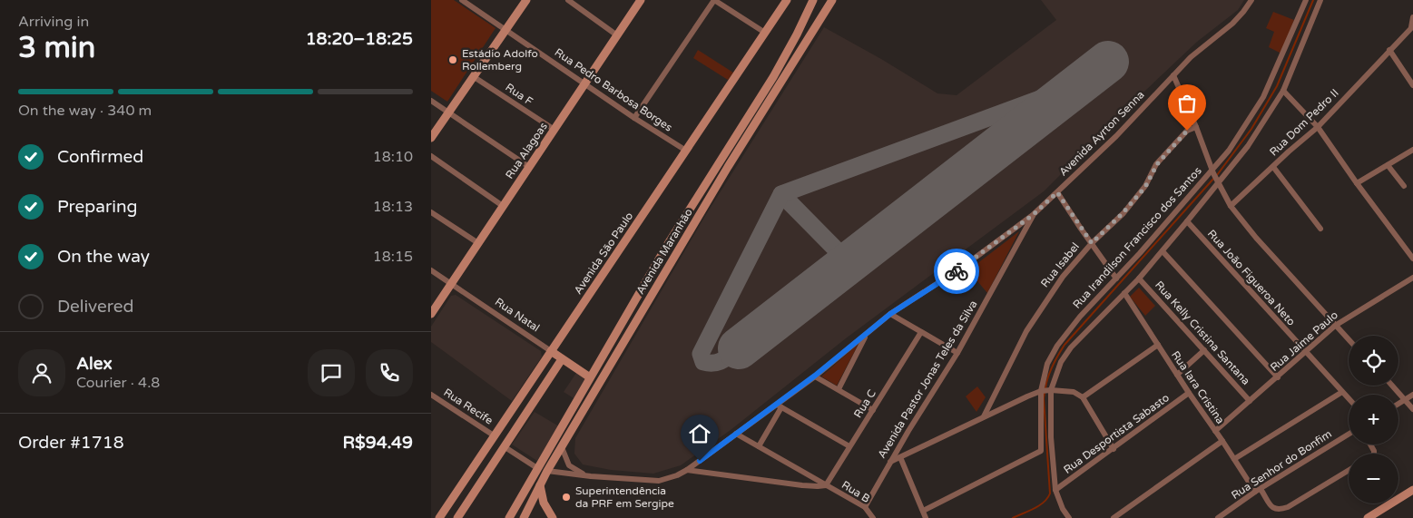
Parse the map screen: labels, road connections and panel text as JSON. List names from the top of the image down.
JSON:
{
  "streets": {
    "main road": [
      "Rua Alagoas",
      "Avenida Maranhão",
      "Avenida São Paulo",
      "Rua Natal"
    ],
    "street": [
      "Rua Pedro Barbosa Borges",
      "Rua F",
      "Rua Dom Pedro II",
      "Avenida Ayrton Senna",
      "Rua Irandilson Francisco dos Santos",
      "Rua Isabel",
      "Rua João Figueroa Neto",
      "Rua Kelly Cristina Santana",
      "Rua Jaime Paulo",
      "Avenida Pastor Jonas Teles da Silva",
      "Rua Iara Cristina",
      "Rua C",
      "Rua Recife",
      "Rua Desportista Sabasto",
      "Rua Senhor do Bonfim",
      "Rua B"
    ]
  },
  "crossings": [
    ["Rua Pedro Barbosa Borges", "Rua Alagoas"],
    ["Rua Pedro Barbosa Borges", "Avenida São Paulo"],
    ["Rua F", "Rua Alagoas"],
    ["Avenida Ayrton Senna", "Avenida Maranhão"],
    ["Avenida Ayrton Senna", "Avenida Pastor Jonas Teles da Silva"],
    ["Avenida Ayrton Senna", "Rua B"],
    ["Rua Alagoas", "Rua Natal"],
    ["Rua Irandilson Francisco dos Santos", "Rua João Figueroa Neto"],
    ["Rua Irandilson Francisco dos Santos", "Rua Kelly Cristina Santana"],
    ["Rua Irandilson Francisco dos Santos", "Rua Iara Cristina"],
    ["Rua Irandilson Francisco dos Santos", "Rua Desportista Sabasto"],
    ["Avenida Maranhão", "Rua Natal"],
    ["Avenida São Paulo", "Rua Natal"],
    ["Avenida São Paulo", "Rua Recife"],
    ["Rua João Figueroa Neto", "Rua Jaime Paulo"],
    ["Rua Kelly Cristina Santana", "Rua Jaime Paulo"],
    ["Rua Jaime Paulo", "Rua Iara Cristina"],
    ["Avenida Pastor Jonas Teles da Silva", "Rua B"],
    ["Rua Iara Cristina", "Rua Desportista Sabasto"],
    ["Rua Iara Cristina", "Rua Senhor do Bonfim"],
    ["Rua C", "Rua B"]
  ],
  "places": ["Estádio Adolfo Rollemberg", "Superintendência da PRF em Sergipe"],
  "page": {
    "heading": ["3 min", "Arriving in", "18:20–18:25"],
    "panel": [
      "Alex",
      "Courier · 4.8",
      "Order #1718",
      "R$94.49"
    ],
    "bar": "On the way · 340 m",
    "list": [
      ["Confirmed", "18:10"],
      ["Preparing", "18:13"],
      ["On the way", "18:15"],
      "Delivered"
    ],
    "map_buttons": ["+", "−"]
  }
}
